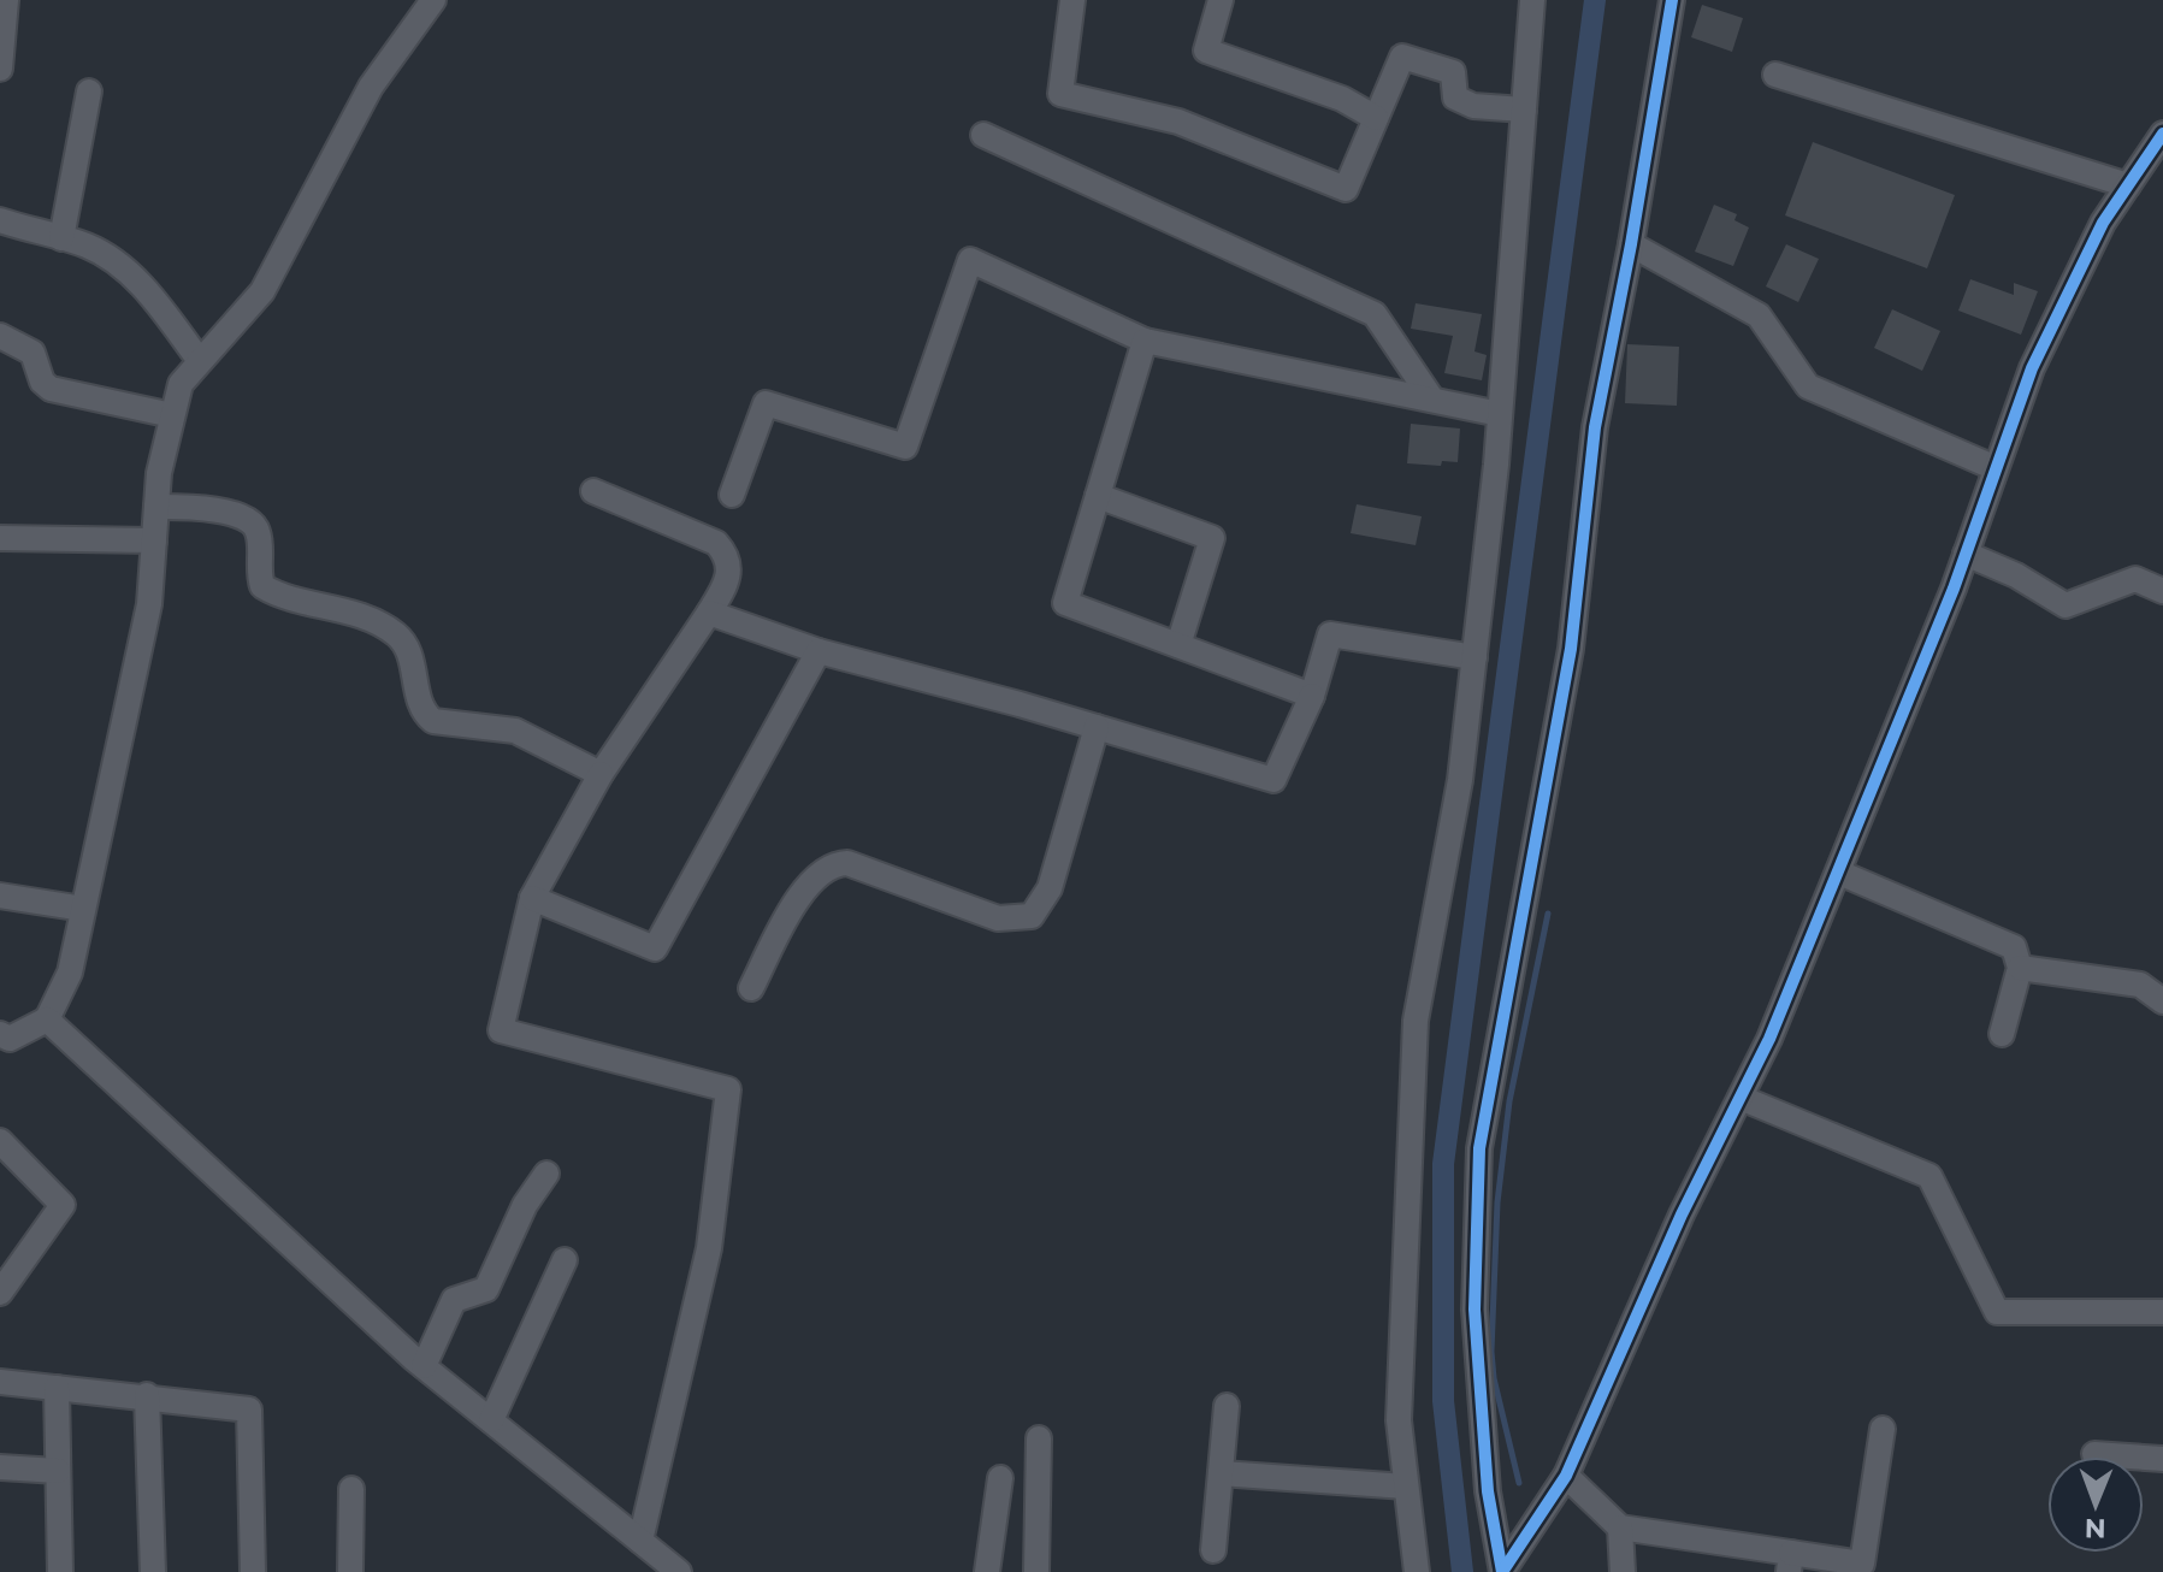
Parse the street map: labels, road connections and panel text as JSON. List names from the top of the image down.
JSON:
{
  "north": "bottom"
}
